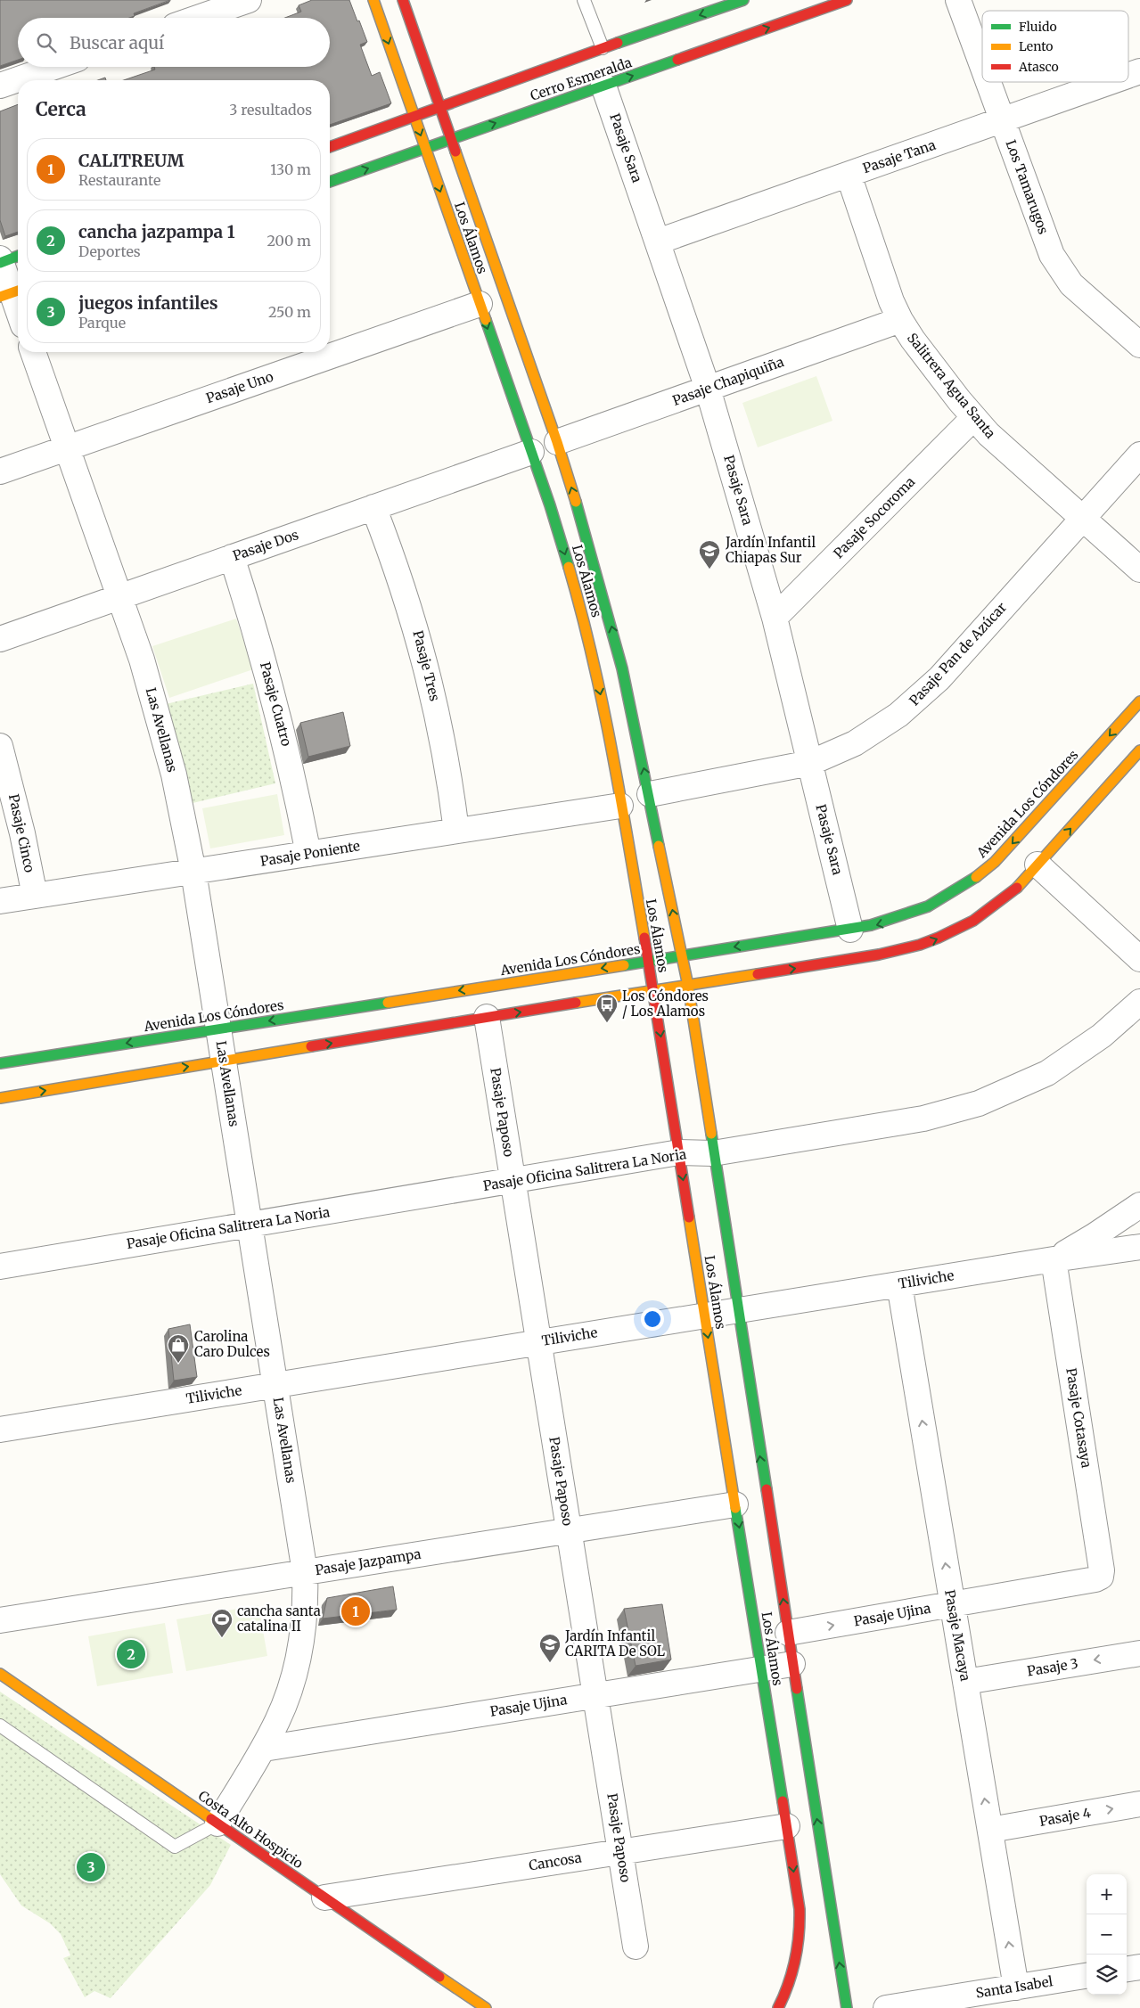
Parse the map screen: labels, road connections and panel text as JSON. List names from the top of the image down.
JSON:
{
  "streets": {
    "street": [
      "Cerro Esmeralda",
      "Pasaje Sara",
      "Pasaje Tana",
      "Los Tamarugos",
      "Los Álamos",
      "Pasaje Chapiquiña",
      "Salitrera Agua Santa",
      "Pasaje Uno",
      "Pasaje Socoroma",
      "Pasaje Dos",
      "Pasaje Pan de Azúcar",
      "Pasaje Tres",
      "Pasaje Cuatro",
      "Las Avellanas",
      "Avenida Los Cóndores",
      "Pasaje Cinco",
      "Pasaje Poniente",
      "Pasaje Paposo",
      "Pasaje Oficina Salitrera La Noria",
      "Tiliviche",
      "Pasaje Cotasaya",
      "Pasaje Jazpampa",
      "Pasaje Ujina",
      "Pasaje Macaya",
      "Pasaje 3",
      "Pasaje 4",
      "Costa Alto Hospicio",
      "Cancosa",
      "Santa Isabel"
    ]
  },
  "crossings": [
    ["Cerro Esmeralda", "Pasaje Sara"],
    ["Cerro Esmeralda", "Los Álamos"],
    ["Pasaje Sara", "Pasaje Tana"],
    ["Pasaje Sara", "Pasaje Chapiquiña"],
    ["Pasaje Sara", "Pasaje Socoroma"],
    ["Pasaje Sara", "Pasaje Pan de Azúcar"],
    ["Pasaje Sara", "Avenida Los Cóndores"],
    ["Pasaje Tana", "Los Tamarugos"],
    ["Pasaje Tana", "Salitrera Agua Santa"],
    ["Los Álamos", "Pasaje Chapiquiña"],
    ["Los Álamos", "Pasaje Uno"],
    ["Los Álamos", "Pasaje Dos"],
    ["Los Álamos", "Pasaje Pan de Azúcar"],
    ["Los Álamos", "Avenida Los Cóndores"],
    ["Los Álamos", "Pasaje Poniente"],
    ["Los Álamos", "Pasaje Oficina Salitrera La Noria"],
    ["Los Álamos", "Tiliviche"],
    ["Los Álamos", "Pasaje Jazpampa"],
    ["Los Álamos", "Pasaje Ujina"],
    ["Los Álamos", "Cancosa"],
    ["Pasaje Chapiquiña", "Salitrera Agua Santa"],
    ["Salitrera Agua Santa", "Pasaje Socoroma"],
    ["Salitrera Agua Santa", "Pasaje Pan de Azúcar"],
    ["Pasaje Uno", "Las Avellanas"],
    ["Pasaje Dos", "Pasaje Tres"],
    ["Pasaje Dos", "Pasaje Cuatro"],
    ["Pasaje Dos", "Las Avellanas"],
    ["Pasaje Tres", "Pasaje Poniente"],
    ["Pasaje Cuatro", "Pasaje Poniente"],
    ["Las Avellanas", "Avenida Los Cóndores"],
    ["Las Avellanas", "Pasaje Poniente"],
    ["Las Avellanas", "Pasaje Oficina Salitrera La Noria"],
    ["Las Avellanas", "Tiliviche"],
    ["Las Avellanas", "Pasaje Jazpampa"],
    ["Las Avellanas", "Pasaje Ujina"],
    ["Las Avellanas", "Costa Alto Hospicio"],
    ["Pasaje Cinco", "Pasaje Poniente"],
    ["Pasaje Paposo", "Pasaje Oficina Salitrera La Noria"],
    ["Pasaje Paposo", "Tiliviche"],
    ["Pasaje Paposo", "Pasaje Jazpampa"],
    ["Pasaje Paposo", "Pasaje Ujina"],
    ["Pasaje Paposo", "Cancosa"],
    ["Tiliviche", "Pasaje Cotasaya"],
    ["Tiliviche", "Pasaje Macaya"],
    ["Pasaje Cotasaya", "Pasaje Ujina"],
    ["Pasaje Ujina", "Pasaje Macaya"],
    ["Pasaje Macaya", "Pasaje 3"],
    ["Pasaje Macaya", "Pasaje 4"],
    ["Pasaje Macaya", "Santa Isabel"],
    ["Costa Alto Hospicio", "Cancosa"]
  ],
  "one_way": ["Pasaje Macaya", "Pasaje 3", "Pasaje 4"],
  "places": {
    "school or university": ["Jardín Infantil Chiapas Sur", "Jardín Infantil CARITA De SOL"],
    "bus stop": ["Los Cóndores / Los Alamos"],
    "shop": ["Carolina Caro Dulces"],
    "sports": ["cancha santa catalina II"]
  },
  "legend": ["Fluido", "Lento", "Atasco"],
  "page": {
    "search": "Buscar aquí",
    "heading": ["Cerca", "3 resultados"],
    "list": [
      {
        "mark": "1",
        "name": "CALITREUM",
        "note": "Restaurante",
        "value": "130 m"
      },
      {
        "mark": "2",
        "name": "cancha jazpampa 1",
        "note": "Deportes",
        "value": "200 m"
      },
      {
        "mark": "3",
        "name": "juegos infantiles",
        "note": "Parque",
        "value": "250 m"
      }
    ],
    "pins": ["1", "2", "3"],
    "map_buttons": ["+", "−"]
  }
}
